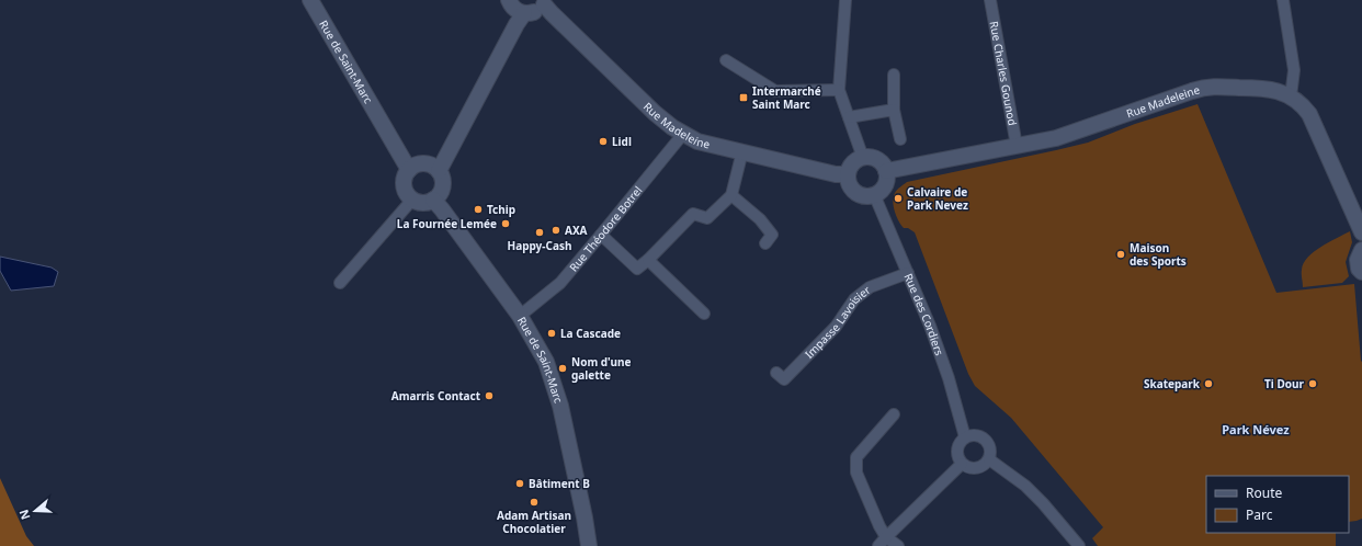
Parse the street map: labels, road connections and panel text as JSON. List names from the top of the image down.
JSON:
{
  "streets": {
    "main road": ["Rue de Saint-Marc", "Rue Madeleine"],
    "street": [
      "Rue Charles Gounod",
      "Rue Théodore Botrel",
      "Rue des Cordiers",
      "Impasse Lavoisier"
    ]
  },
  "crossings": [
    ["Rue de Saint-Marc", "Rue Théodore Botrel"],
    ["Rue Charles Gounod", "Rue Madeleine"],
    ["Rue Madeleine", "Rue Théodore Botrel"],
    ["Rue Madeleine", "Rue des Cordiers"],
    ["Rue des Cordiers", "Impasse Lavoisier"]
  ],
  "districts": ["Park Névez"],
  "places": {
    "transit": ["Intermarché Saint Marc"],
    "other": [
      "Lidl",
      "Calvaire de Park Nevez",
      "Tchip",
      "La Fournée Lemée",
      "AXA",
      "Happy-Cash",
      "Maison des Sports",
      "La Cascade",
      "Nom d'une galette",
      "Skatepark",
      "Ti Dour",
      "Amarris Contact",
      "Bâtiment B",
      "Adam Artisan Chocolatier"
    ]
  },
  "legend": ["Route", "Parc"],
  "north": "left"
}
